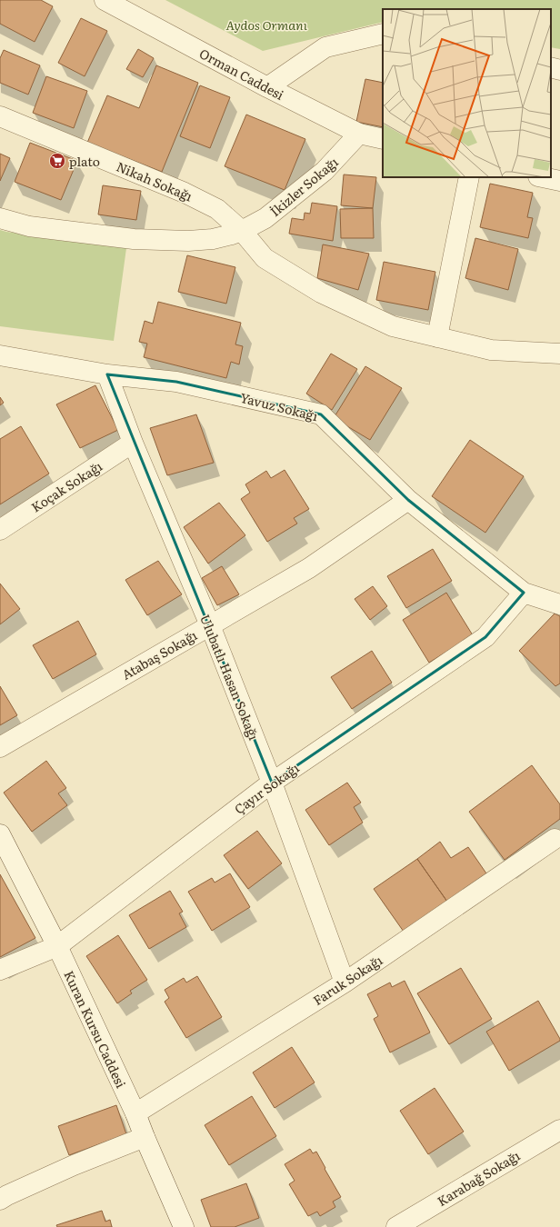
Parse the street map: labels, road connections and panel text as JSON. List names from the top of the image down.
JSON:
{
  "streets": {
    "street": [
      "Orman Caddesi",
      "Nikah Sokağı",
      "İkizler Sokağı",
      "Yavuz Sokağı",
      "Koçak Sokağı",
      "Atabaş Sokağı",
      "Ulubatlı Hasan Sokağı",
      "Çayır Sokağı",
      "Faruk Sokağı",
      "Kuran Kursu Caddesi",
      "Karabağ Sokağı"
    ]
  },
  "crossings": [
    ["Orman Caddesi", "İkizler Sokağı"],
    ["Nikah Sokağı", "İkizler Sokağı"],
    ["Yavuz Sokağı", "Atabaş Sokağı"],
    ["Yavuz Sokağı", "Ulubatlı Hasan Sokağı"],
    ["Yavuz Sokağı", "Çayır Sokağı"],
    ["Koçak Sokağı", "Ulubatlı Hasan Sokağı"],
    ["Atabaş Sokağı", "Ulubatlı Hasan Sokağı"],
    ["Ulubatlı Hasan Sokağı", "Çayır Sokağı"],
    ["Ulubatlı Hasan Sokağı", "Faruk Sokağı"],
    ["Çayır Sokağı", "Kuran Kursu Caddesi"],
    ["Faruk Sokağı", "Kuran Kursu Caddesi"]
  ],
  "parks": ["Aydos Ormanı"],
  "places": {
    "supermarket": ["plato"]
  }
}
